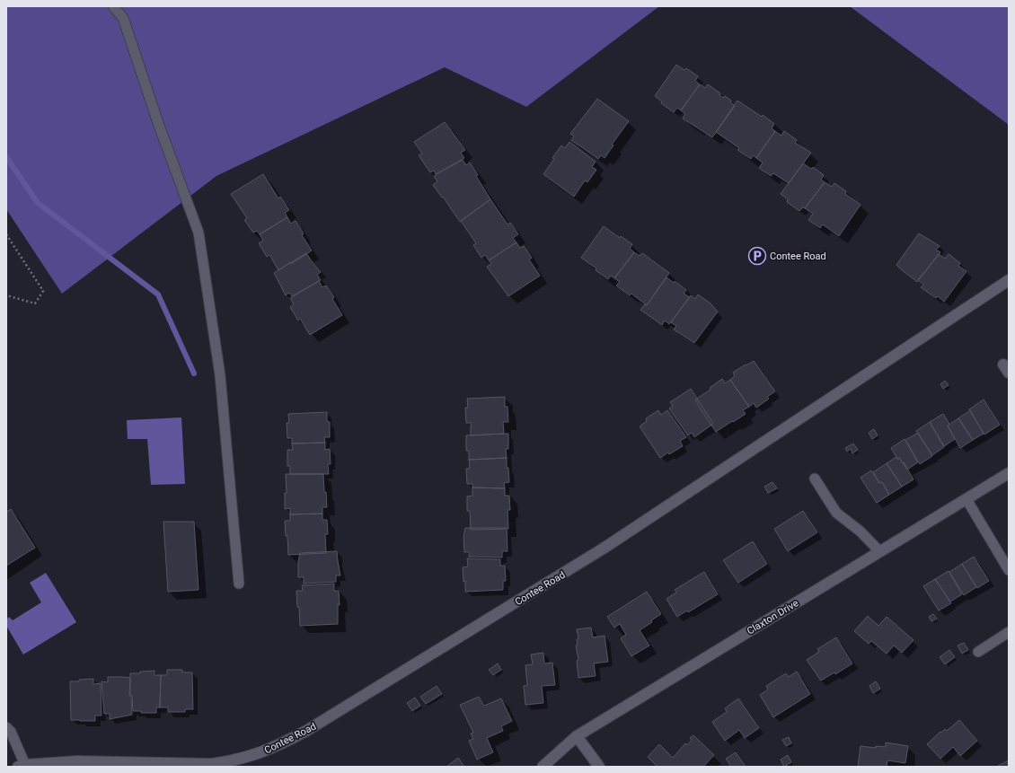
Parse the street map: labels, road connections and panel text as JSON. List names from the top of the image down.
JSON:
{
  "streets": {
    "street": ["Contee Road", "Claxton Drive"]
  },
  "places": {
    "parking": ["Contee Road"]
  }
}
